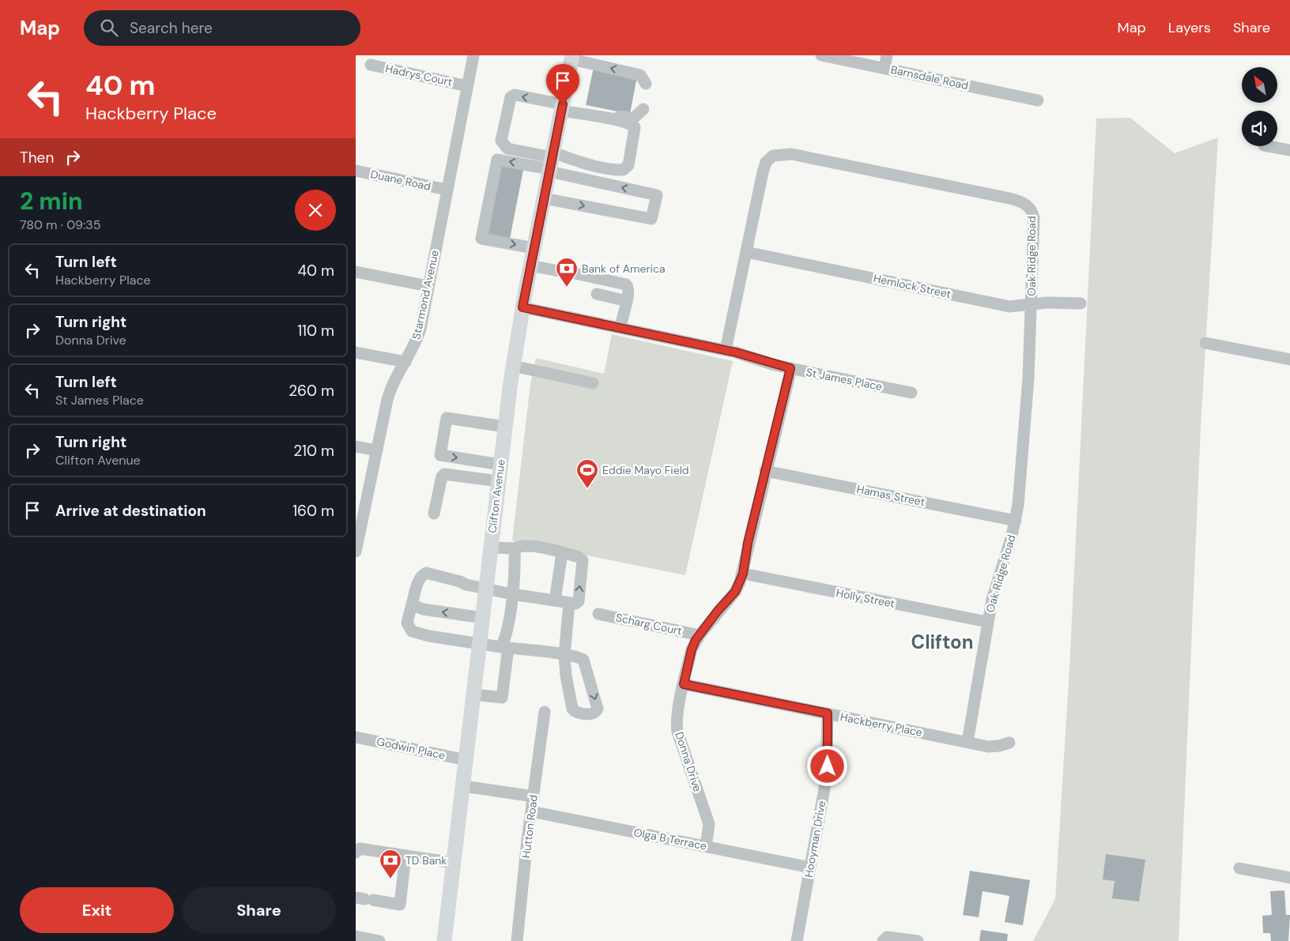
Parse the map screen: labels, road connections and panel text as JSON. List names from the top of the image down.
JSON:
{
  "streets": {
    "main road": ["Clifton Avenue"],
    "street": [
      "Hadrys Court",
      "Barnsdale Road",
      "Duane Road",
      "Oak Ridge Road",
      "Hemlock Street",
      "Starmond Avenue",
      "St James Place",
      "Hamas Street",
      "Holly Street",
      "Scharg Court",
      "Hackberry Place",
      "Godwin Place",
      "Donna Drive",
      "Hutton Road",
      "Olga B Terrace",
      "Hooyman Drive"
    ]
  },
  "crossings": [
    ["Hadrys Court", "Starmond Avenue"],
    ["Duane Road", "Starmond Avenue"],
    ["Oak Ridge Road", "Hemlock Street"],
    ["Oak Ridge Road", "St James Place"],
    ["Oak Ridge Road", "Hamas Street"],
    ["Oak Ridge Road", "Holly Street"],
    ["Oak Ridge Road", "Hackberry Place"],
    ["St James Place", "Clifton Avenue"],
    ["St James Place", "Donna Drive"],
    ["Hamas Street", "Donna Drive"],
    ["Clifton Avenue", "Godwin Place"],
    ["Holly Street", "Donna Drive"],
    ["Scharg Court", "Donna Drive"],
    ["Hackberry Place", "Donna Drive"],
    ["Hackberry Place", "Hooyman Drive"],
    ["Donna Drive", "Olga B Terrace"],
    ["Hutton Road", "Olga B Terrace"],
    ["Olga B Terrace", "Hooyman Drive"]
  ],
  "districts": ["Clifton"],
  "places": {
    "bank": ["Bank of America", "TD Bank"],
    "sports": ["Eddie Mayo Field"]
  },
  "north": "top left",
  "page": {
    "header": "Map",
    "search": "Search here",
    "nav": ["Map", "Layers", "Share"],
    "turn": ["40 m", "Hackberry Place"],
    "then": "Then",
    "heading": ["2 min", "780 m · 09:35"],
    "list": [
      {
        "name": "Turn left",
        "note": "Hackberry Place",
        "value": "40 m"
      },
      {
        "name": "Turn right",
        "note": "Donna Drive",
        "value": "110 m"
      },
      {
        "name": "Turn left",
        "note": "St James Place",
        "value": "260 m"
      },
      {
        "name": "Turn right",
        "note": "Clifton Avenue",
        "value": "210 m"
      },
      {
        "name": "Arrive at destination",
        "value": "160 m"
      }
    ],
    "buttons": ["Exit", "Share"]
  }
}
